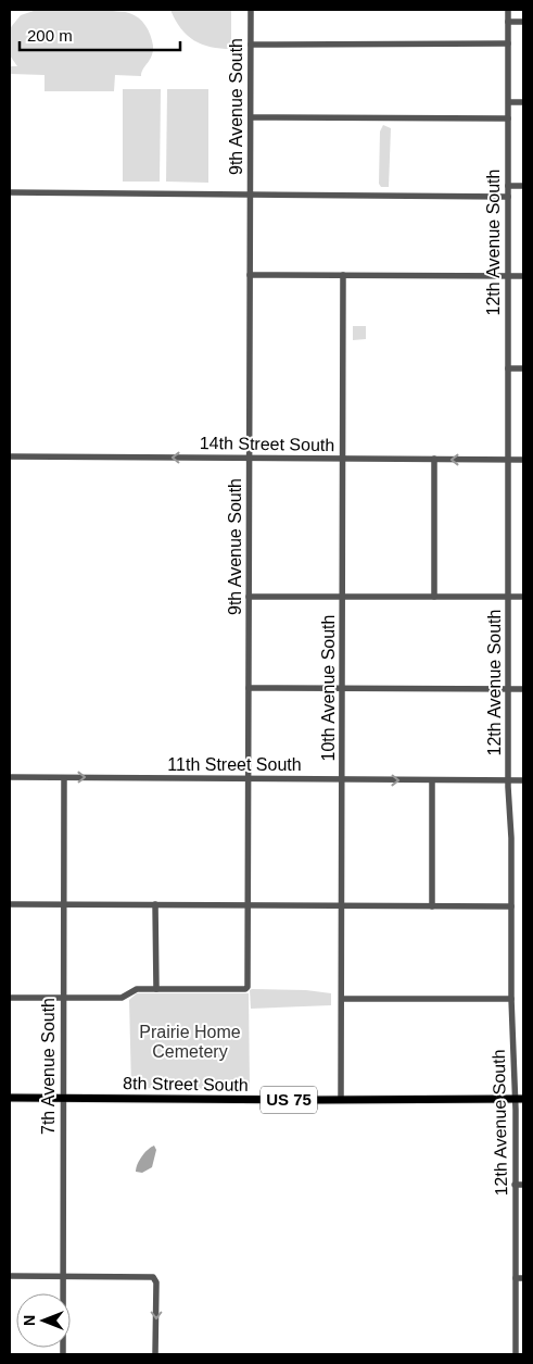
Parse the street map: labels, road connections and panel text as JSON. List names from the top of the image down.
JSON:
{
  "streets": {
    "main road": ["8th Street South", "US 75"],
    "street": [
      "9th Avenue South",
      "12th Avenue South",
      "14th Street South",
      "10th Avenue South",
      "11th Street South",
      "7th Avenue South"
    ]
  },
  "crossings": [
    ["9th Avenue South", "14th Street South"],
    ["9th Avenue South", "11th Street South"],
    ["12th Avenue South", "14th Street South"],
    ["12th Avenue South", "11th Street South"],
    ["12th Avenue South", "8th Street South"],
    ["14th Street South", "10th Avenue South"],
    ["10th Avenue South", "11th Street South"],
    ["10th Avenue South", "8th Street South"],
    ["11th Street South", "7th Avenue South"],
    ["7th Avenue South", "8th Street South"]
  ],
  "one_way": ["14th Street South", "11th Street South"],
  "parks": ["Prairie Home Cemetery"],
  "scale_bar": "200 m",
  "north": "left"
}
